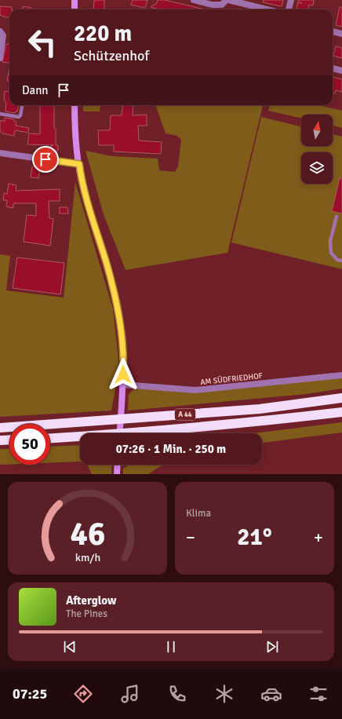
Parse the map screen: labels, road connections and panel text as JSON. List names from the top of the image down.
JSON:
{
  "streets": {
    "highway": ["A 44"],
    "street": ["AM SÜDFRIEDHOF"]
  },
  "north": "top",
  "page": {
    "turn": ["220 m", "Schützenhof"],
    "then": "Dann",
    "limit": "50",
    "trip": "07:26 · 1 Min. · 250 m",
    "tile": "Klima",
    "heat": ["−", "21°", "+"],
    "song": ["Afterglow", "The Pines"],
    "tabs": "07:25",
    "gauge": ["46", "km/h"]
  }
}
